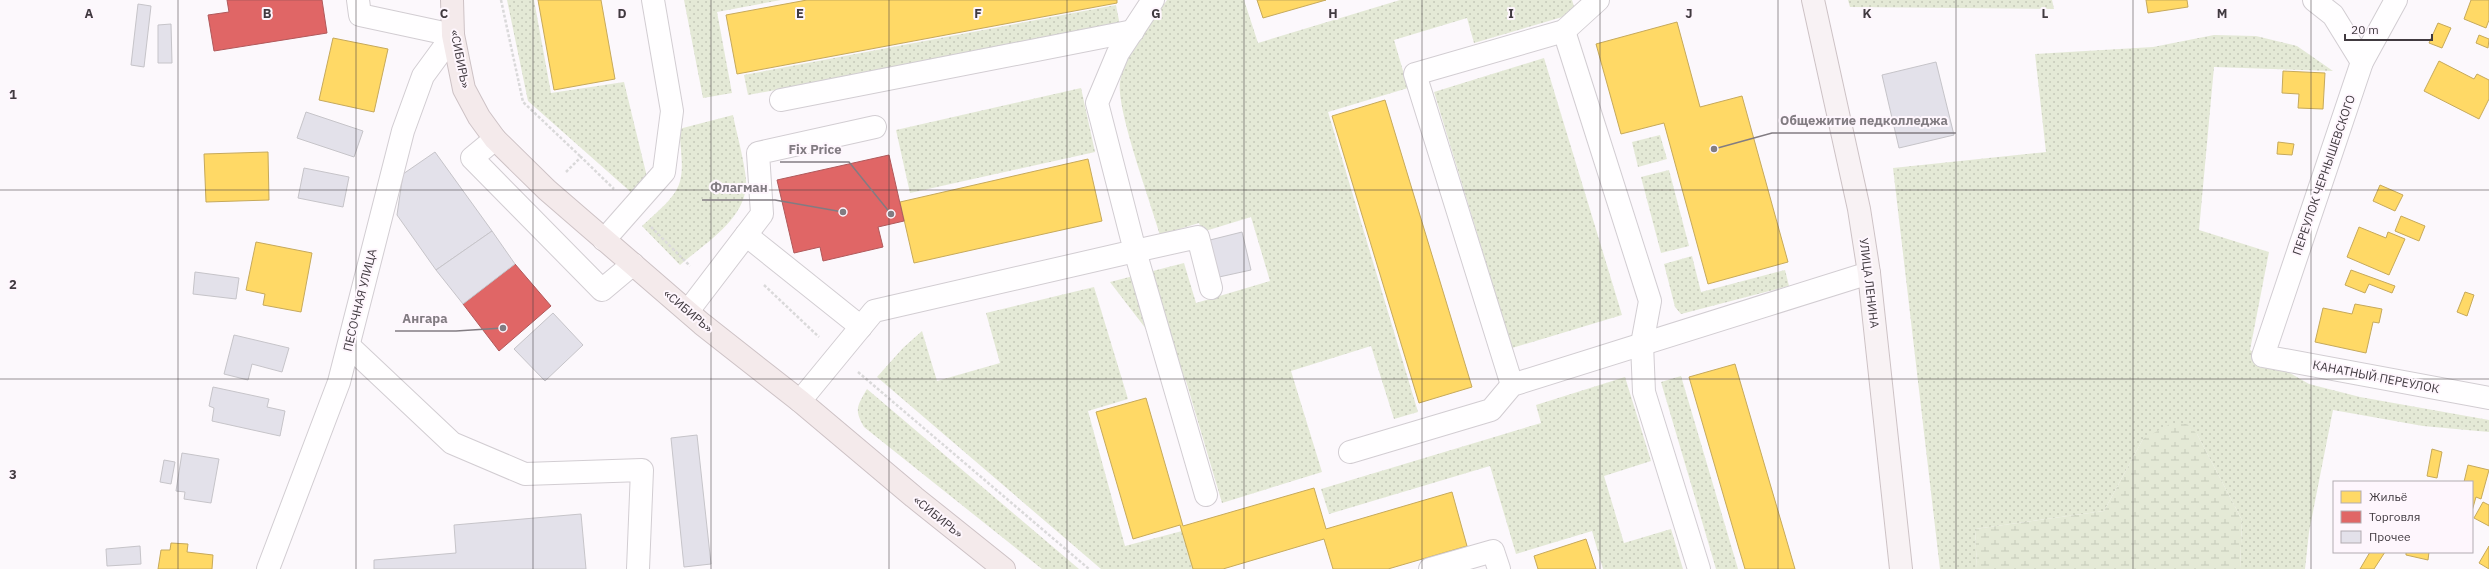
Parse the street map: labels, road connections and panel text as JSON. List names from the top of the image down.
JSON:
{
  "streets": {
    "highway": ["«СИБИРЬ»"],
    "main road": ["УЛИЦА ЛЕНИНА"],
    "street": ["ПЕРЕУЛОК ЧЕРНЫШЕВСКОГО", "ПЕСОЧНАЯ УЛИЦА", "КАНАТНЫЙ ПЕРЕУЛОК"]
  },
  "crossings": [
    ["«СИБИРЬ»", "ПЕСОЧНАЯ УЛИЦА"],
    ["ПЕРЕУЛОК ЧЕРНЫШЕВСКОГО", "КАНАТНЫЙ ПЕРЕУЛОК"]
  ],
  "places": [
    "Общежитие педколледжа",
    "Флагман",
    "Fix Price",
    "Ангара"
  ],
  "legend": ["Жильё", "Торговля", "Прочее"],
  "scale_bar": "20 m",
  "grid": {
    "columns": [
      "A",
      "B",
      "C",
      "D",
      "E",
      "F",
      "G",
      "H",
      "I",
      "J",
      "K",
      "L",
      "M"
    ],
    "rows": ["1", "2", "3"]
  }
}
